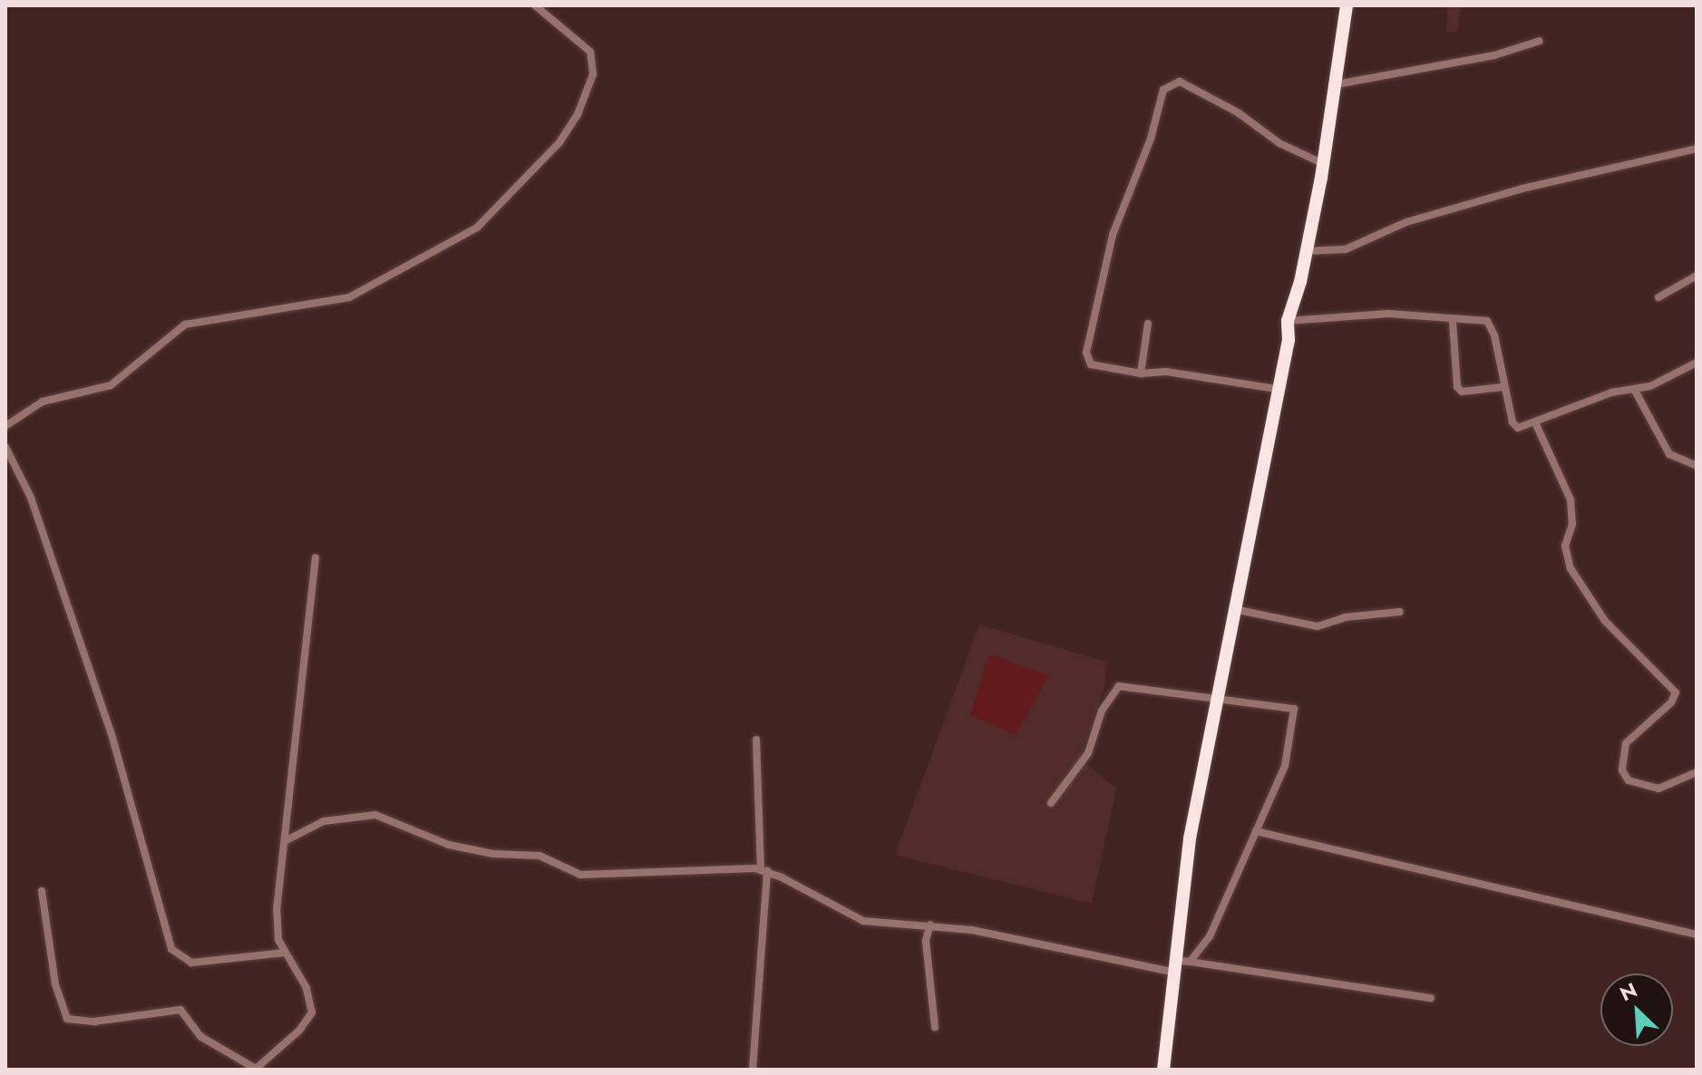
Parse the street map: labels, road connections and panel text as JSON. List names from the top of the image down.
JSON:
{
  "north": "top left"
}
